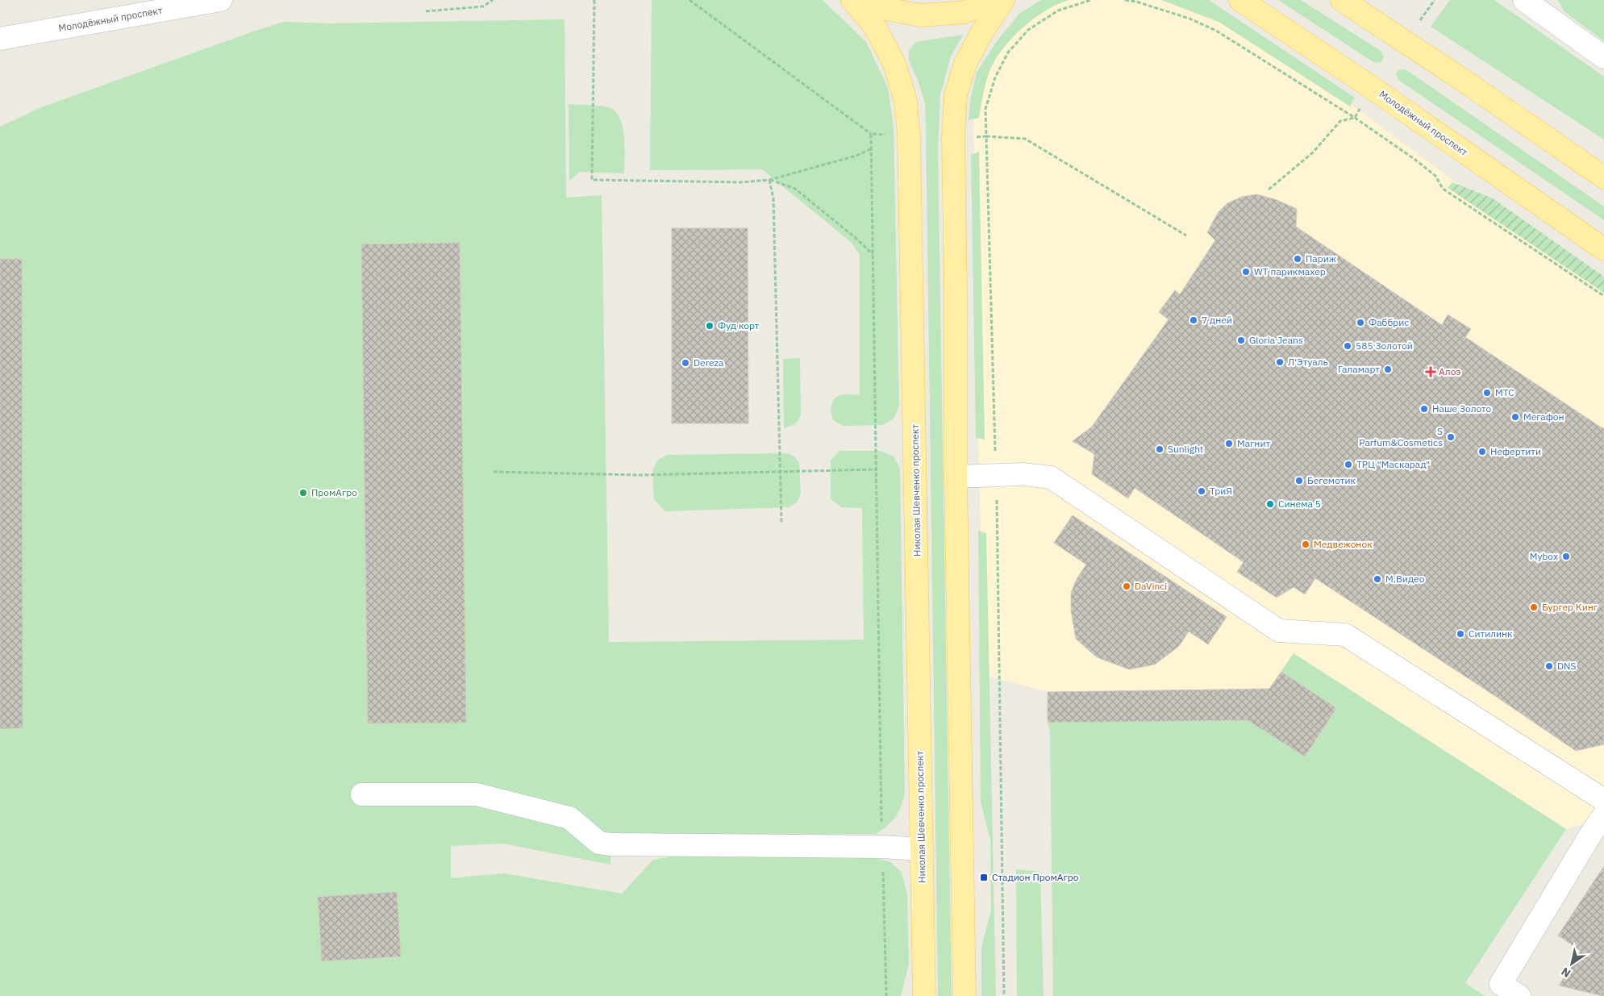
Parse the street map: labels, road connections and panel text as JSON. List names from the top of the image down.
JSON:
{
  "streets": {
    "main road": ["Молодёжный проспект", "Николая Шевченко проспект"]
  },
  "places": {
    "other": [
      "Париж",
      "WT парикмахер",
      "7 дней",
      "Фаббрис",
      "Фуд корт",
      "Gloria Jeans",
      "585 Золотой",
      "Л'Этуаль",
      "Dereza",
      "Галамарт",
      "МТС",
      "Наше Золото",
      "Мегафон",
      "S Parfum&Cosmetics",
      "Магнит",
      "Sunlight",
      "Нефертити",
      "ТРЦ \"Маскарад\"",
      "Бегемотик",
      "ТриЯ",
      "ПромАгро",
      "Синема 5",
      "Медвежонок",
      "Mybox",
      "М.Видео",
      "DaVinci",
      "Бургер Кинг",
      "Ситилинк",
      "DNS"
    ],
    "health": ["Алоэ"],
    "transit": ["Стадион ПромАгро"]
  },
  "north": "bottom left"
}
